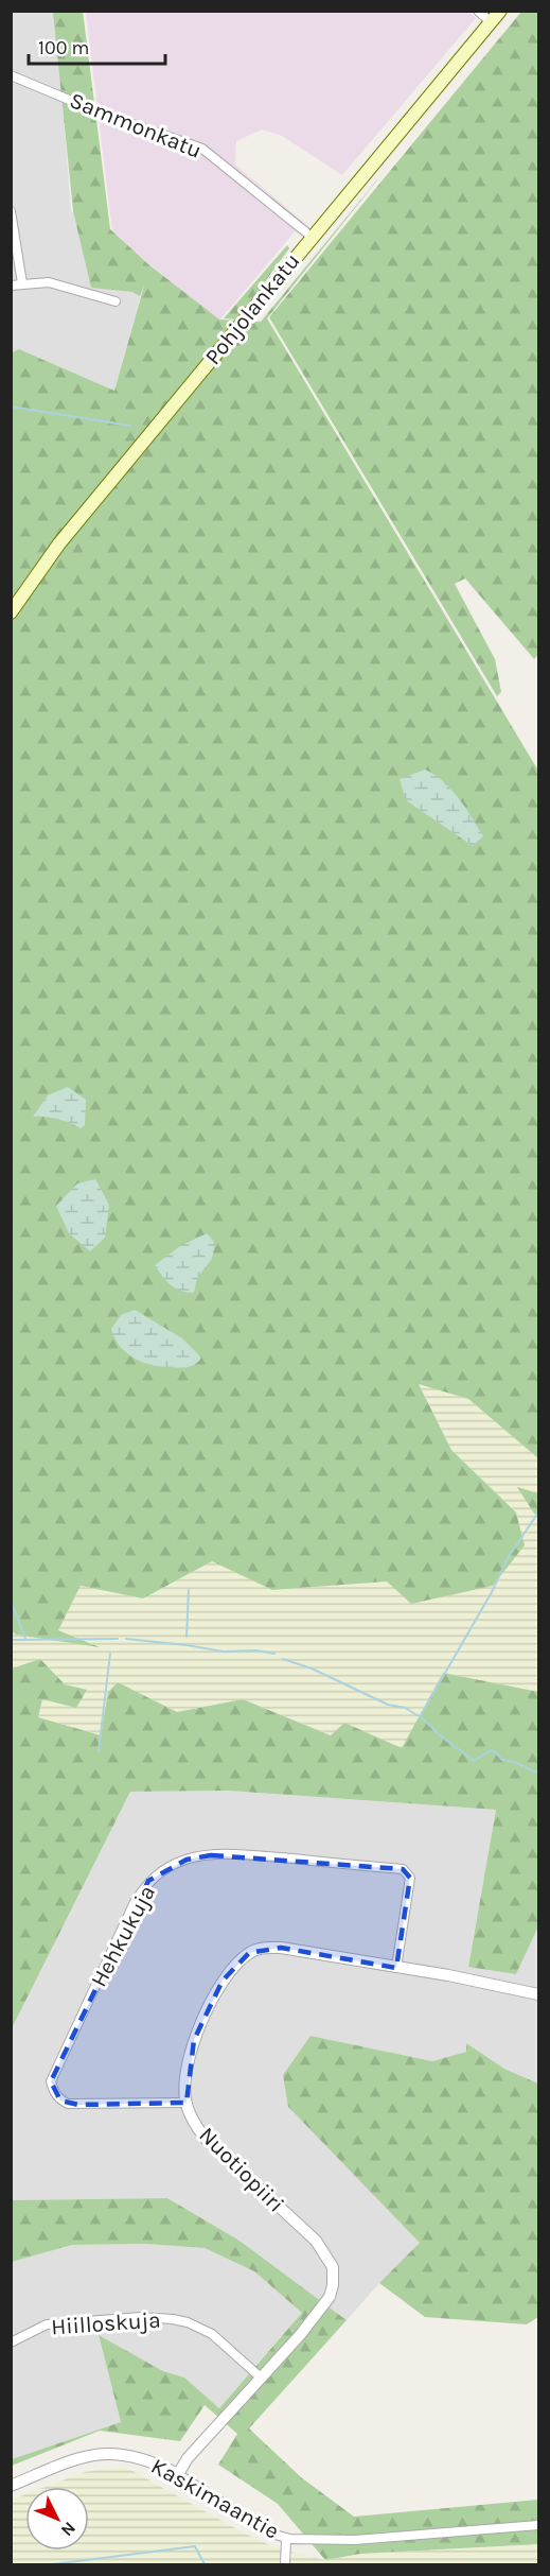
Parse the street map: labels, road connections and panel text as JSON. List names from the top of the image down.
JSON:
{
  "streets": {
    "main road": ["Pohjolankatu"],
    "street": [
      "Sammonkatu",
      "Hehkukuja",
      "Nuotiopiiri",
      "Hiilloskuja",
      "Kaskimaantie"
    ]
  },
  "crossings": [
    ["Sammonkatu", "Pohjolankatu"],
    ["Hehkukuja", "Nuotiopiiri"],
    ["Nuotiopiiri", "Hiilloskuja"],
    ["Nuotiopiiri", "Kaskimaantie"]
  ],
  "scale_bar": "100 m",
  "north": "bottom right"
}
